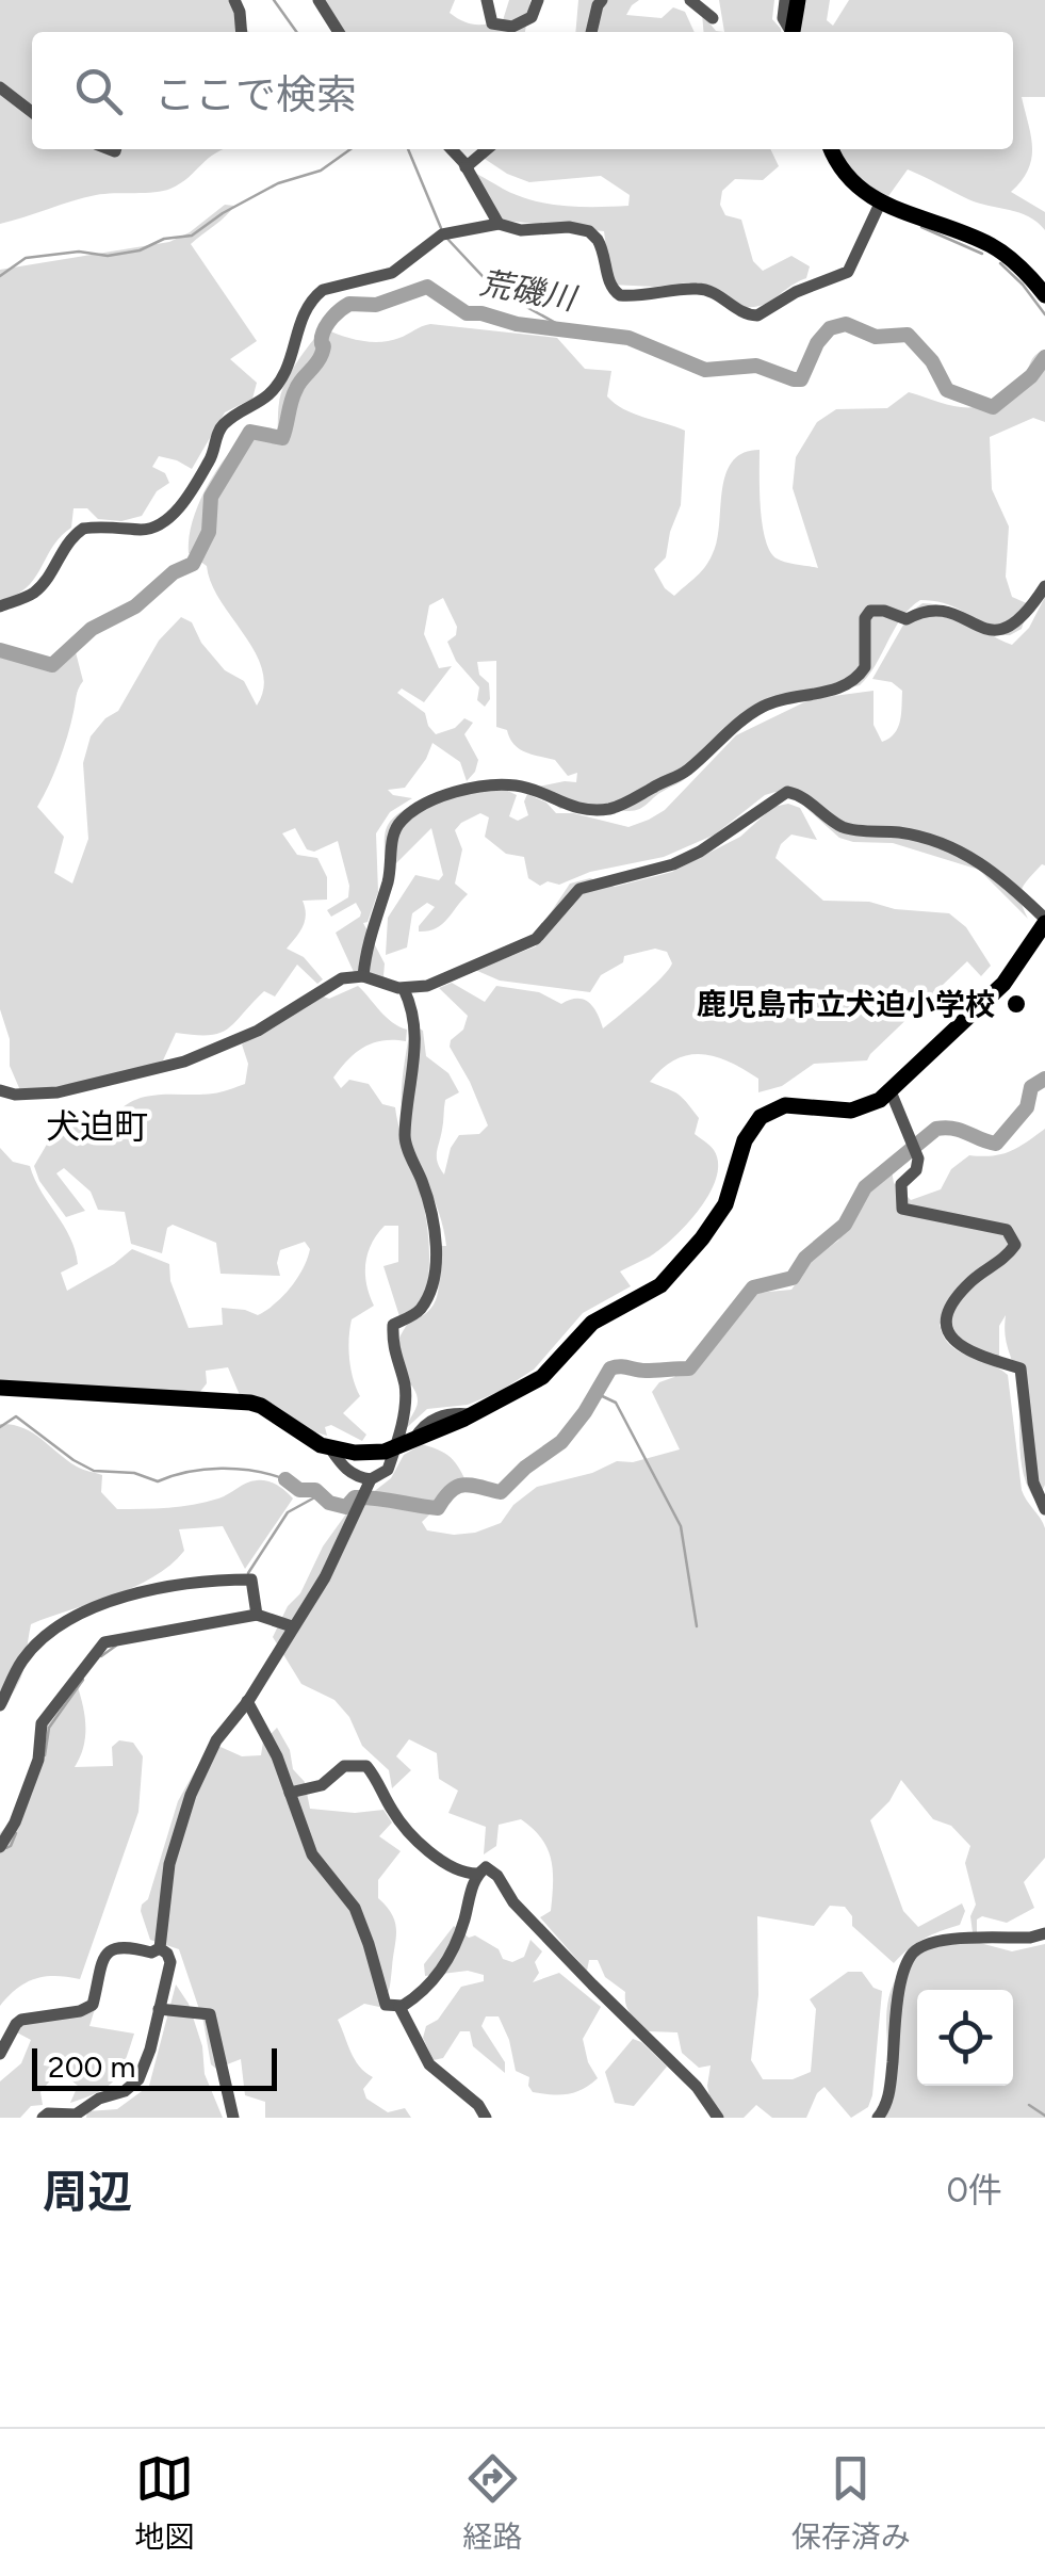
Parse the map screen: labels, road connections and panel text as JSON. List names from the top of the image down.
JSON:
{
  "districts": ["犬迫町"],
  "water": ["荒磯川"],
  "places": ["鹿児島市立犬迫小学校"],
  "scale_bar": "200 m",
  "page": {
    "search": "ここで検索",
    "scale": "200 m",
    "heading": ["周辺", "0件"],
    "nav": ["地図", "経路", "保存済み"]
  }
}
